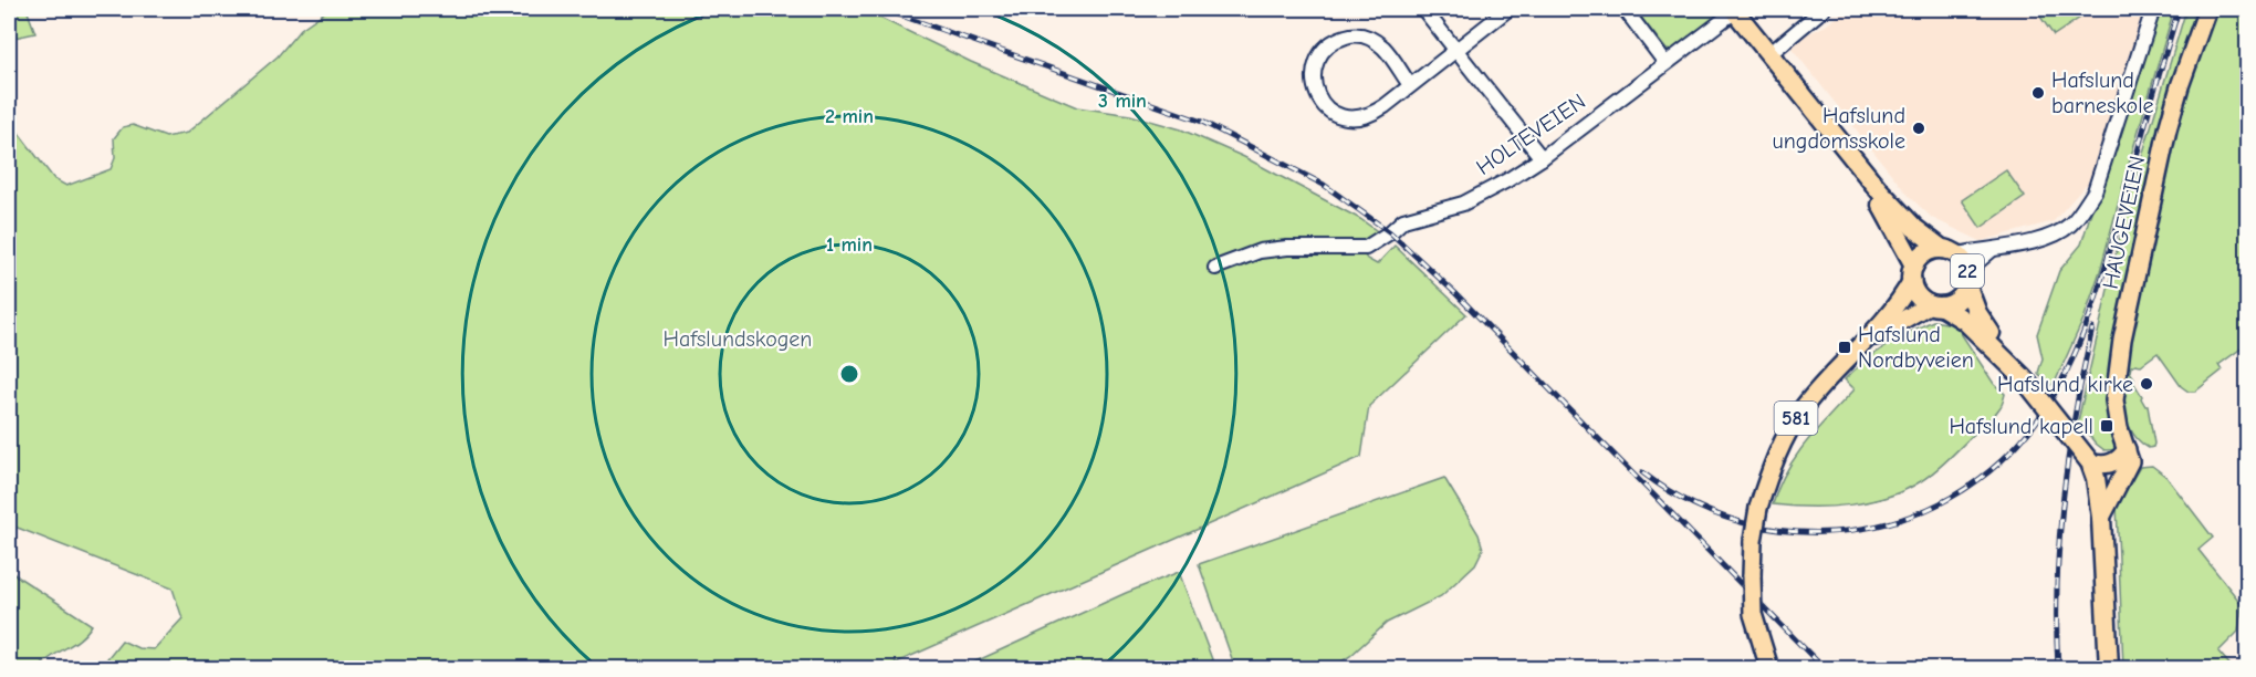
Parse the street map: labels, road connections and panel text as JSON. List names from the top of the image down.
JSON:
{
  "streets": {
    "highway": ["22"],
    "main road": ["HAUGEVEIEN", "581"],
    "street": ["HOLTEVEIEN"]
  },
  "crossings": [
    ["HOLTEVEIEN", "22"],
    ["HAUGEVEIEN", "22"],
    ["22", "581"]
  ],
  "parks": ["Hafslundskogen"],
  "places": {
    "other": ["Hafslund barneskole", "Hafslund ungdomsskole", "Hafslund kirke"],
    "transit": ["Hafslund Nordbyveien", "Hafslund kapell"]
  },
  "rings": ["3 min", "2 min", "1 min"]
}
